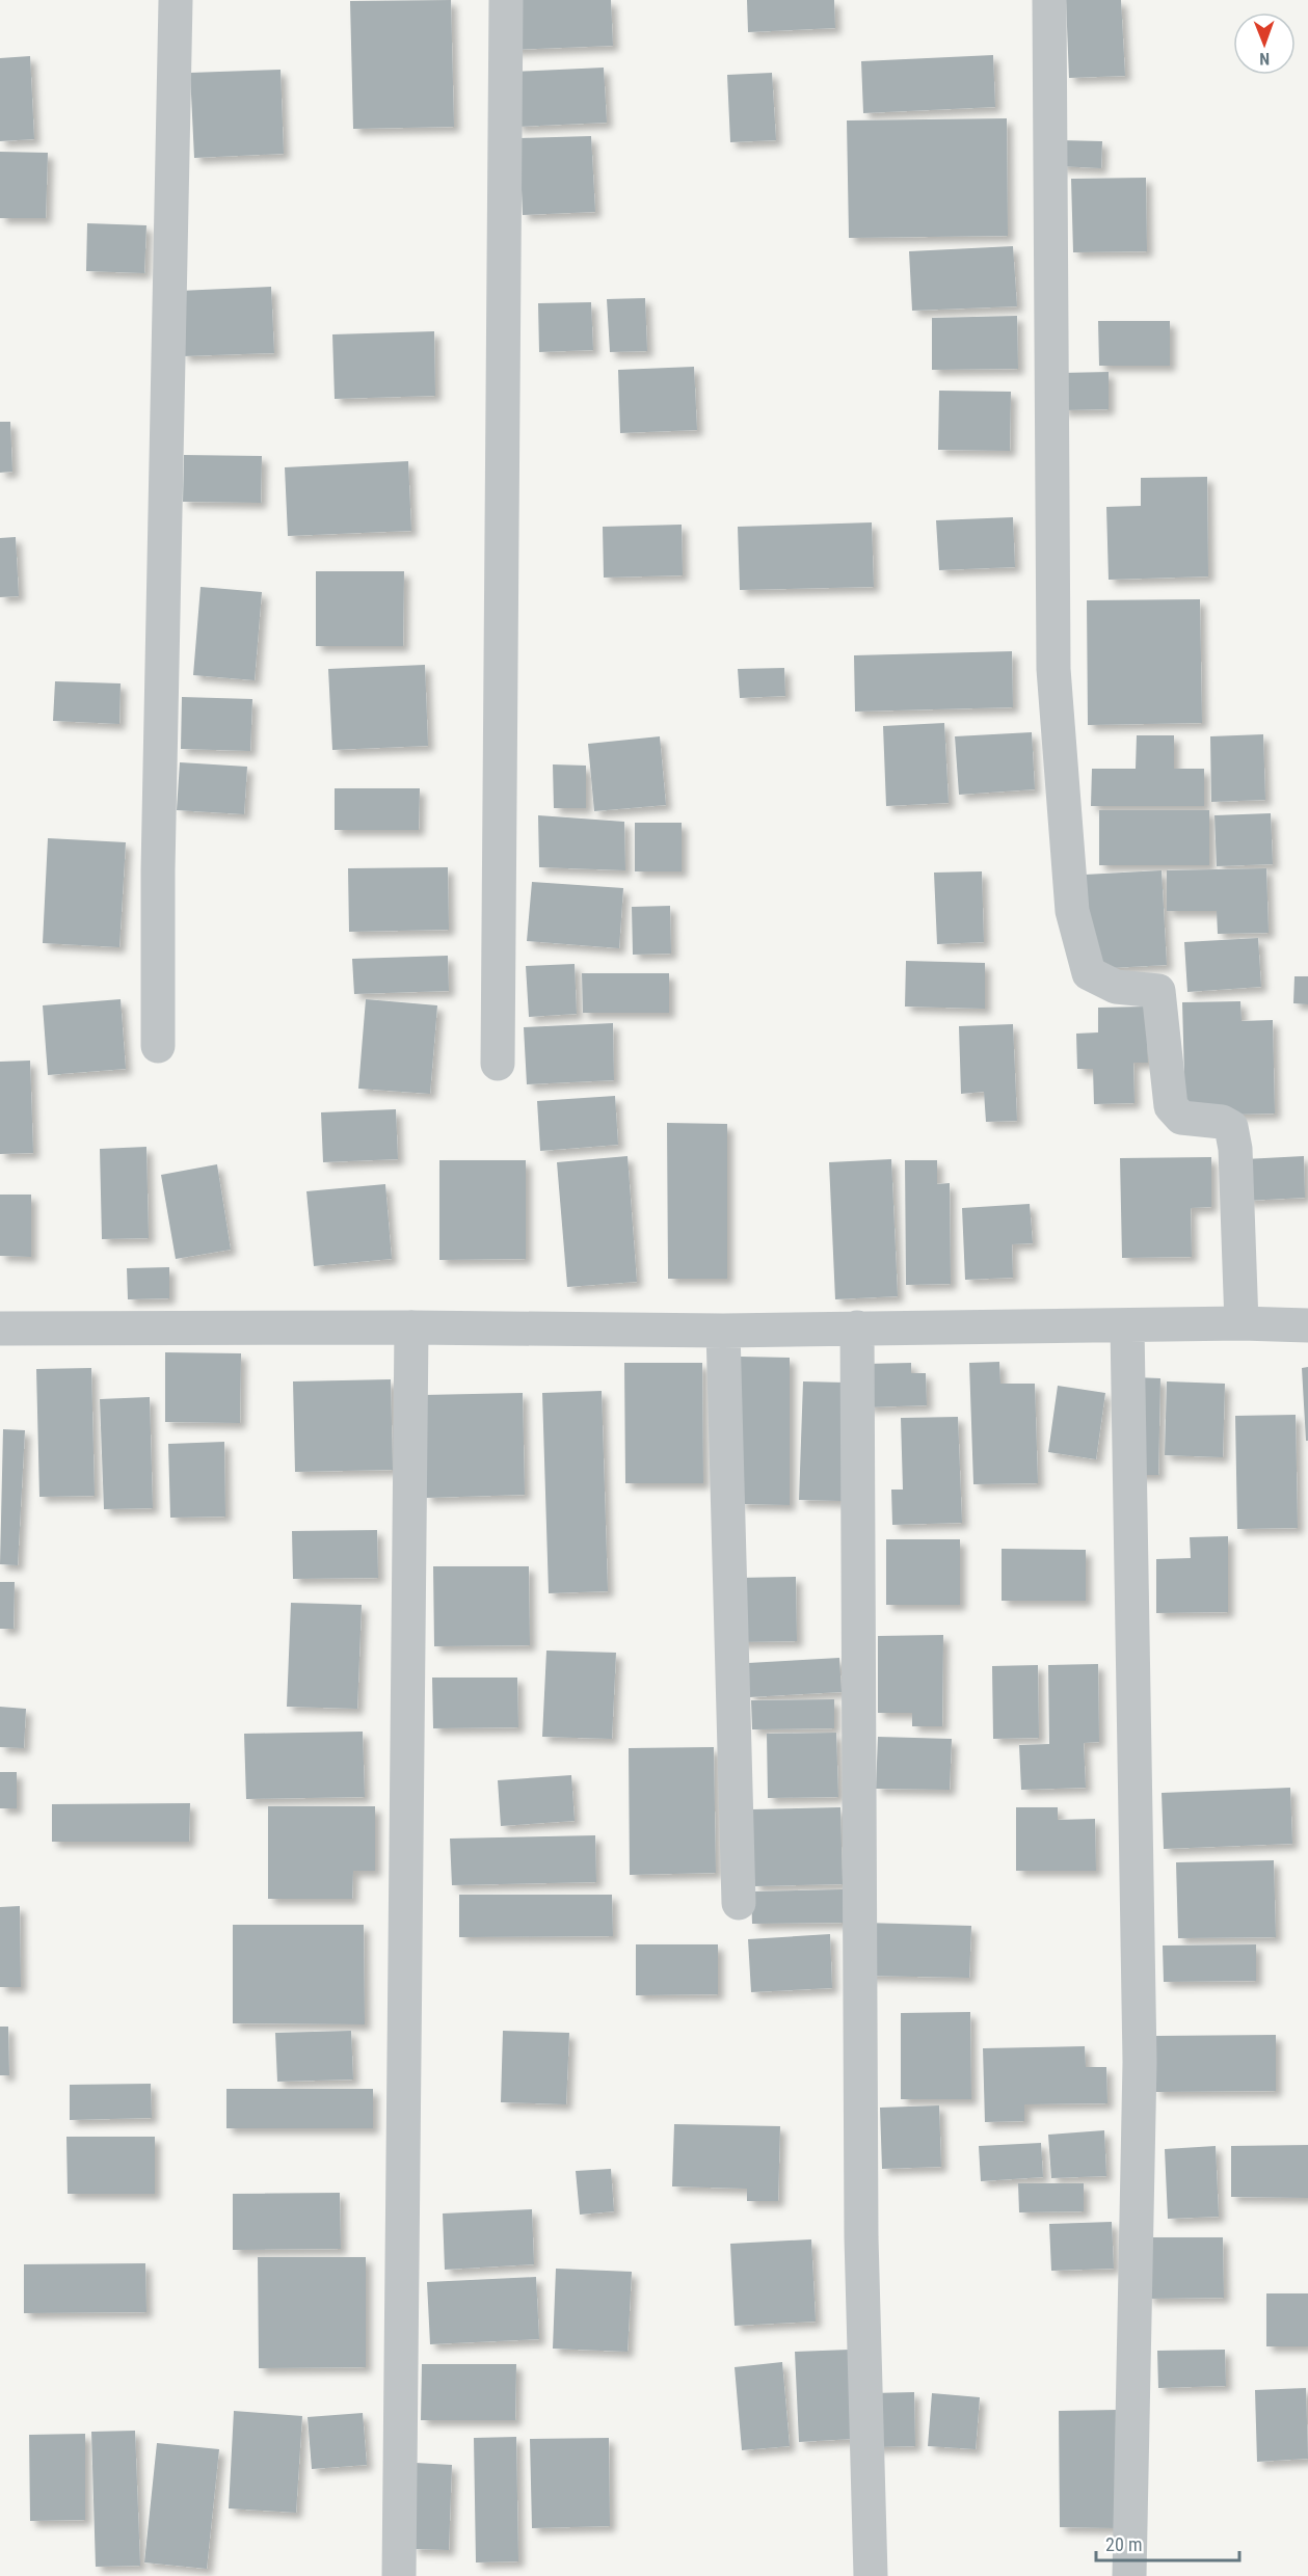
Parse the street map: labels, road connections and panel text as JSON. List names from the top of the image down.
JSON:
{
  "scale_bar": "20 m",
  "north": "bottom"
}
